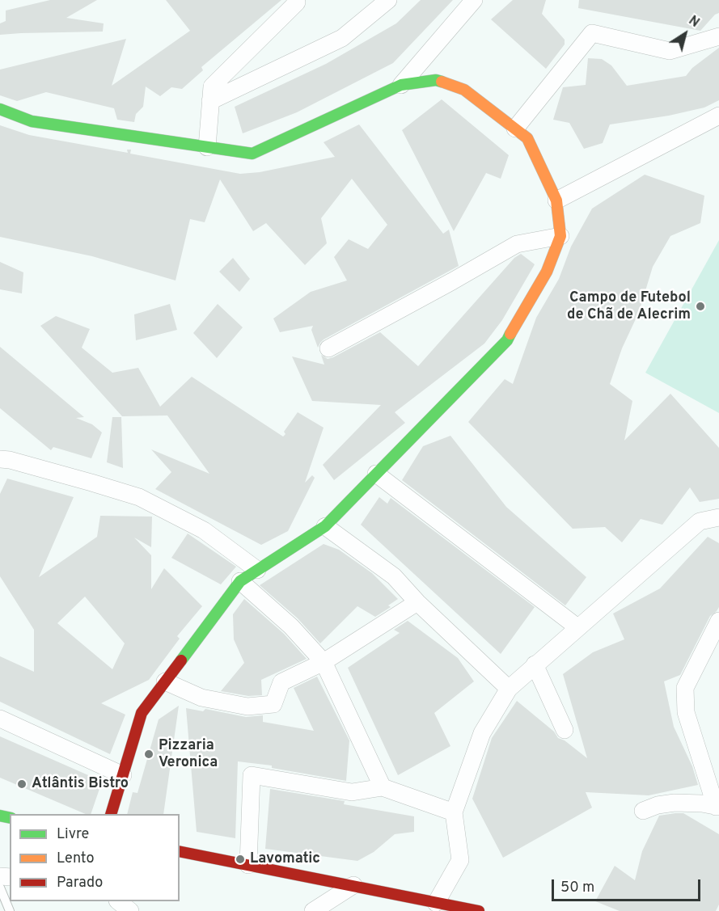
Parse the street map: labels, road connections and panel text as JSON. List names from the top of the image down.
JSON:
{
  "places": [
    "Campo de Futebol de Chã de Alecrim",
    "Pizzaria Veronica",
    "Atlântis Bistro",
    "Lavomatic"
  ],
  "legend": ["Livre", "Lento", "Parado"],
  "scale_bar": "50 m",
  "north": "top right"
}
